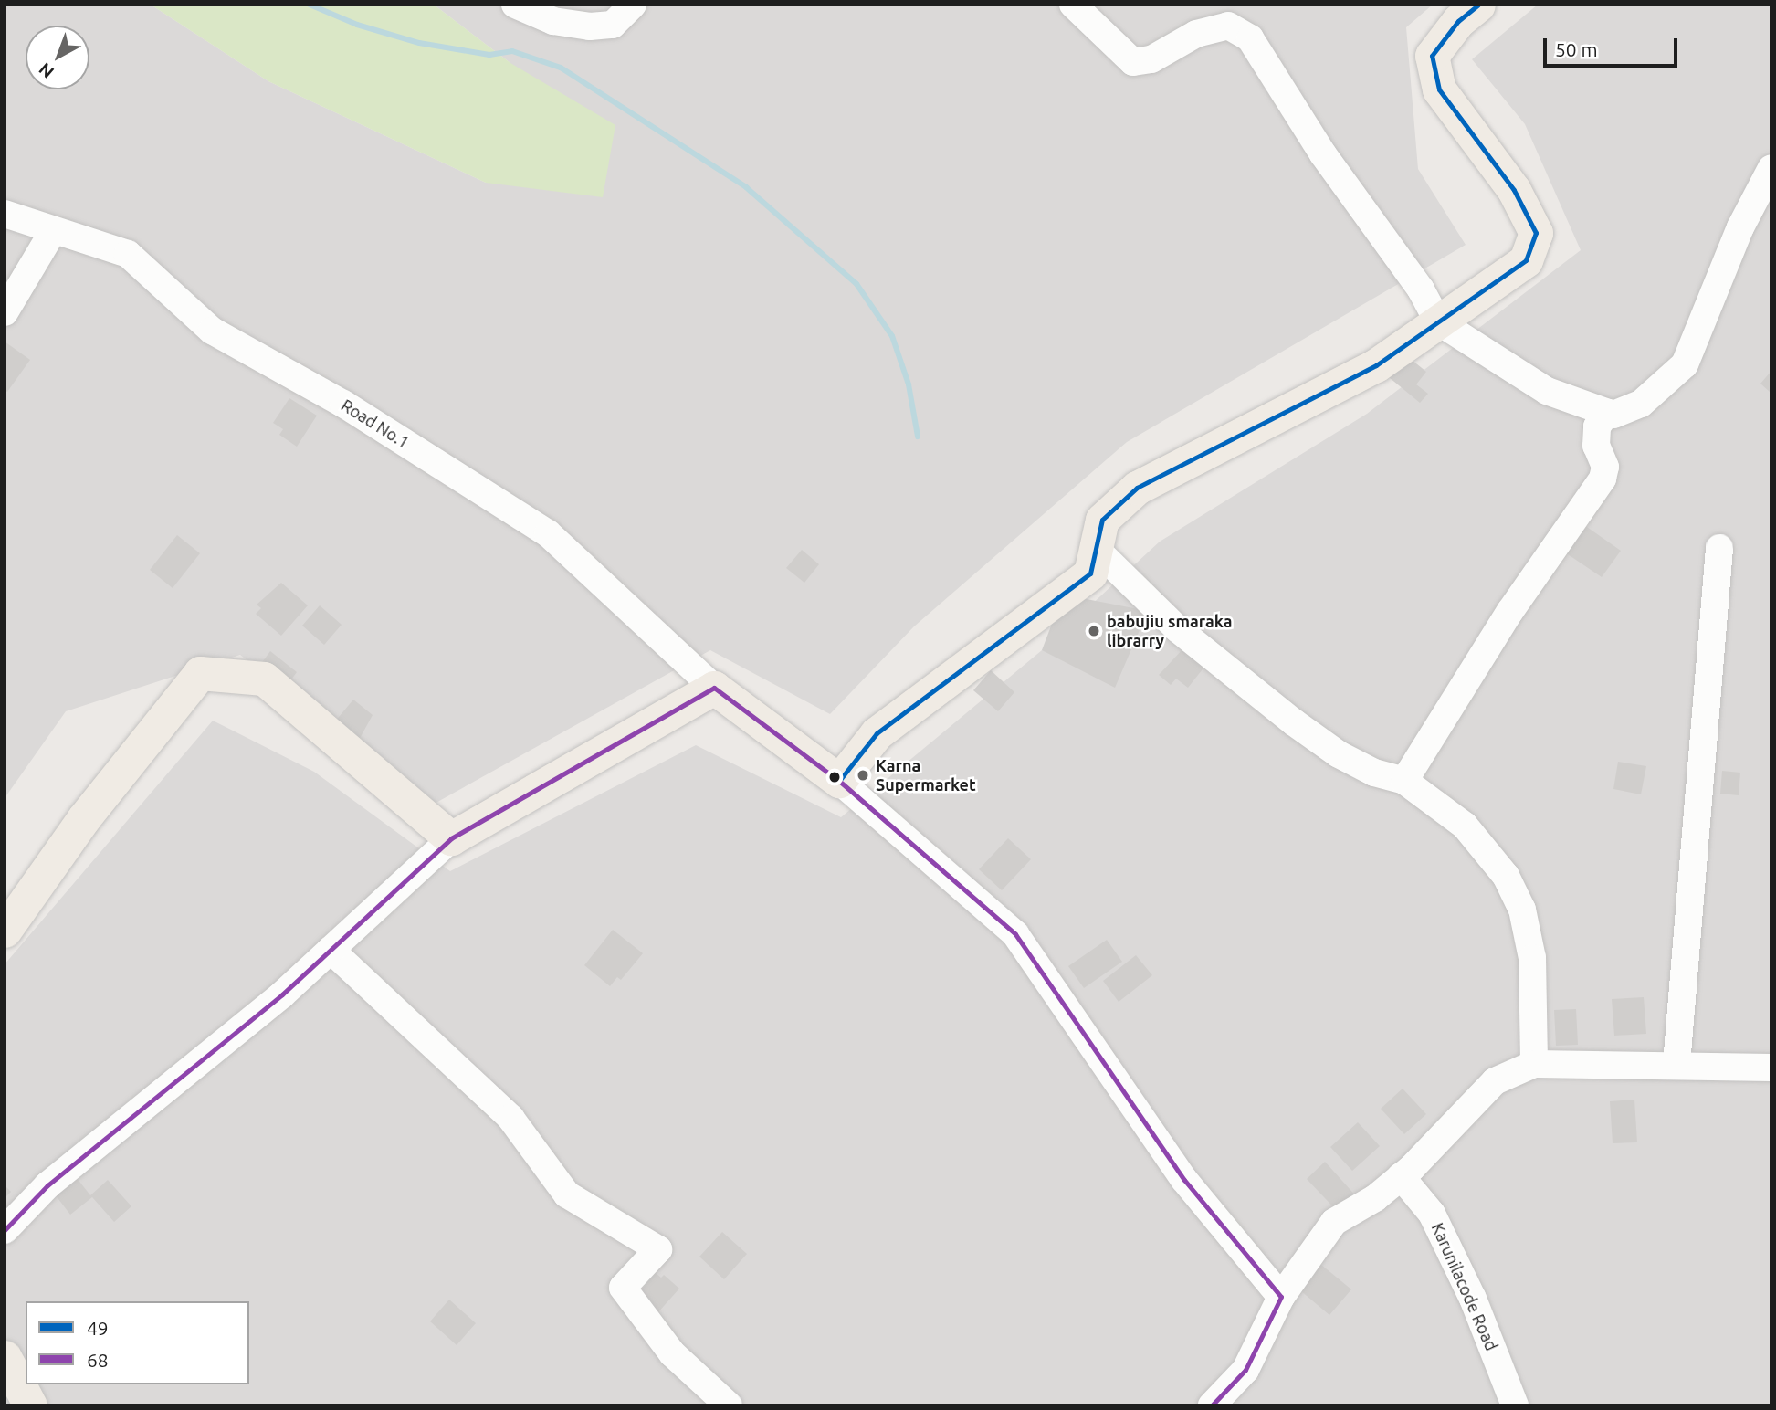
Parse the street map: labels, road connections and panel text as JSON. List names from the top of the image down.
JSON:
{
  "streets": {
    "street": ["Road No.1", "Karunilacode Road"]
  },
  "places": ["babujiu smaraka librarry", "Karna Supermarket"],
  "lines": ["transit line 49", "transit line 68"],
  "legend": ["49", "68"],
  "scale_bar": "50 m",
  "north": "bottom left"
}
